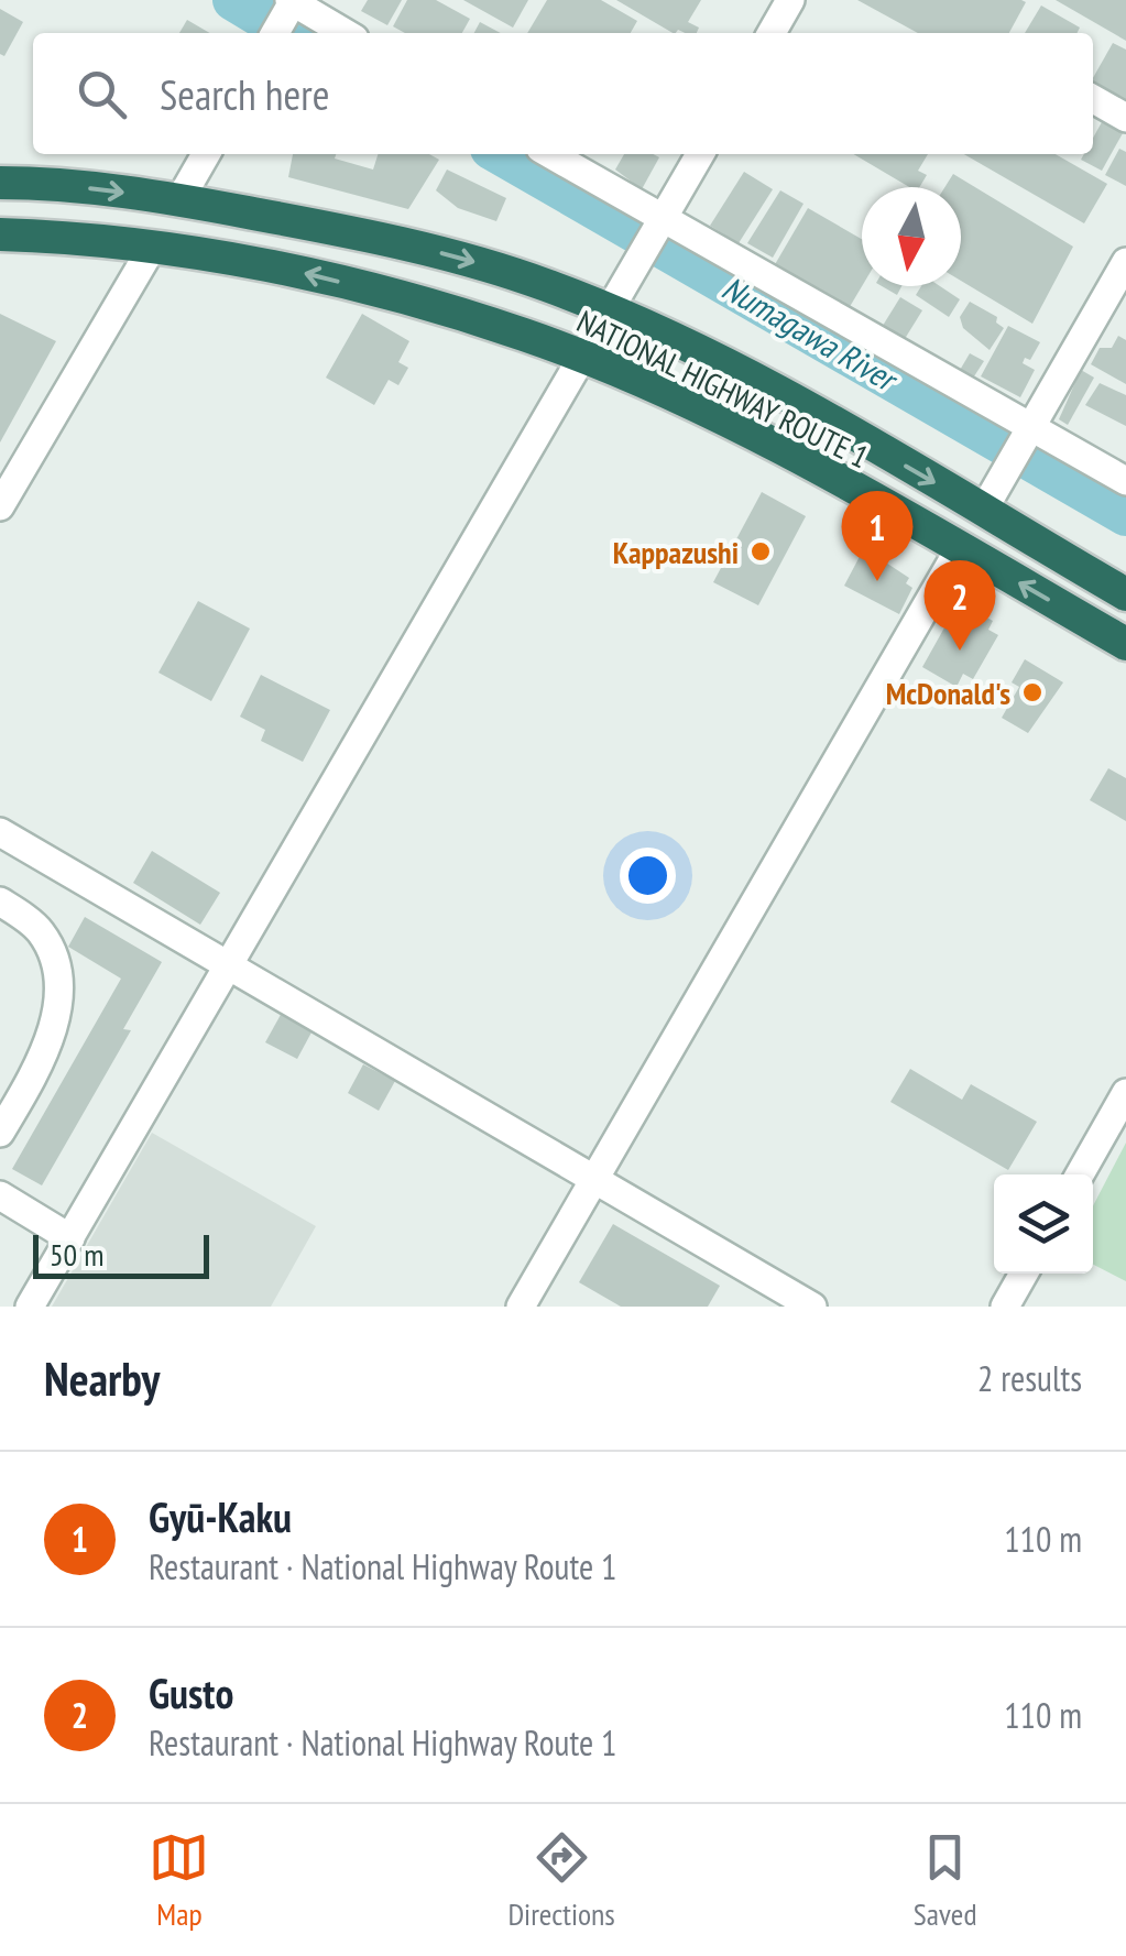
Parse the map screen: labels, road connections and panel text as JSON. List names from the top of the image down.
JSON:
{
  "streets": {
    "highway": ["NATIONAL HIGHWAY ROUTE 1"]
  },
  "water": ["Numagawa River"],
  "places": ["Kappazushi", "McDonald's"],
  "scale_bar": "50 m",
  "north": "bottom",
  "page": {
    "search": "Search here",
    "pins": ["1", "2"],
    "scale": "50 m",
    "heading": ["Nearby", "2 results"],
    "list": [
      {
        "mark": "1",
        "name": "Gyū-Kaku",
        "note": "Restaurant · National Highway Route 1",
        "value": "110 m"
      },
      {
        "mark": "2",
        "name": "Gusto",
        "note": "Restaurant · National Highway Route 1",
        "value": "110 m"
      }
    ],
    "nav": ["Map", "Directions", "Saved"]
  }
}
